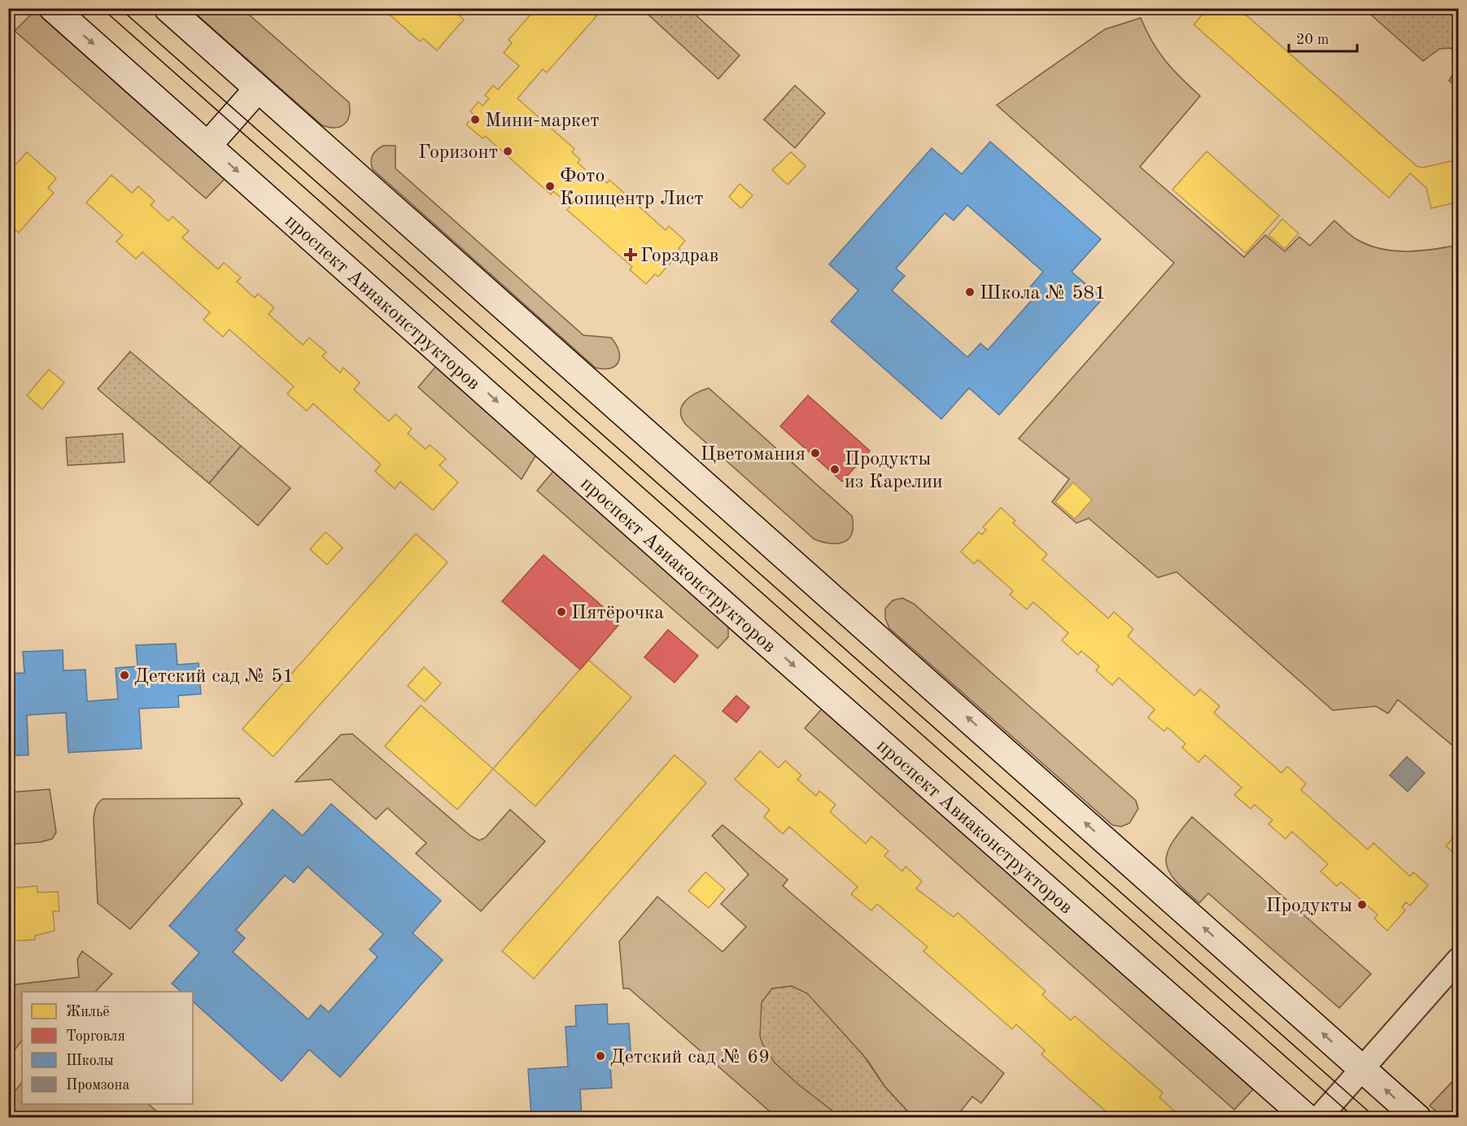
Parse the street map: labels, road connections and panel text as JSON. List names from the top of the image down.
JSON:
{
  "streets": {
    "street": ["проспект Авиаконструкторов"]
  },
  "places": {
    "other": [
      "Мини-маркет",
      "Горизонт",
      "Фото Копицентр Лист",
      "Школа № 581",
      "Цветомания",
      "Продукты из Карелии",
      "Пятёрочка",
      "Детский сад № 51",
      "Продукты",
      "Детский сад № 69"
    ],
    "health": ["Горздрав"]
  },
  "legend": [
    "Жильё",
    "Торговля",
    "Школы",
    "Промзона"
  ],
  "scale_bar": "20 m"
}
